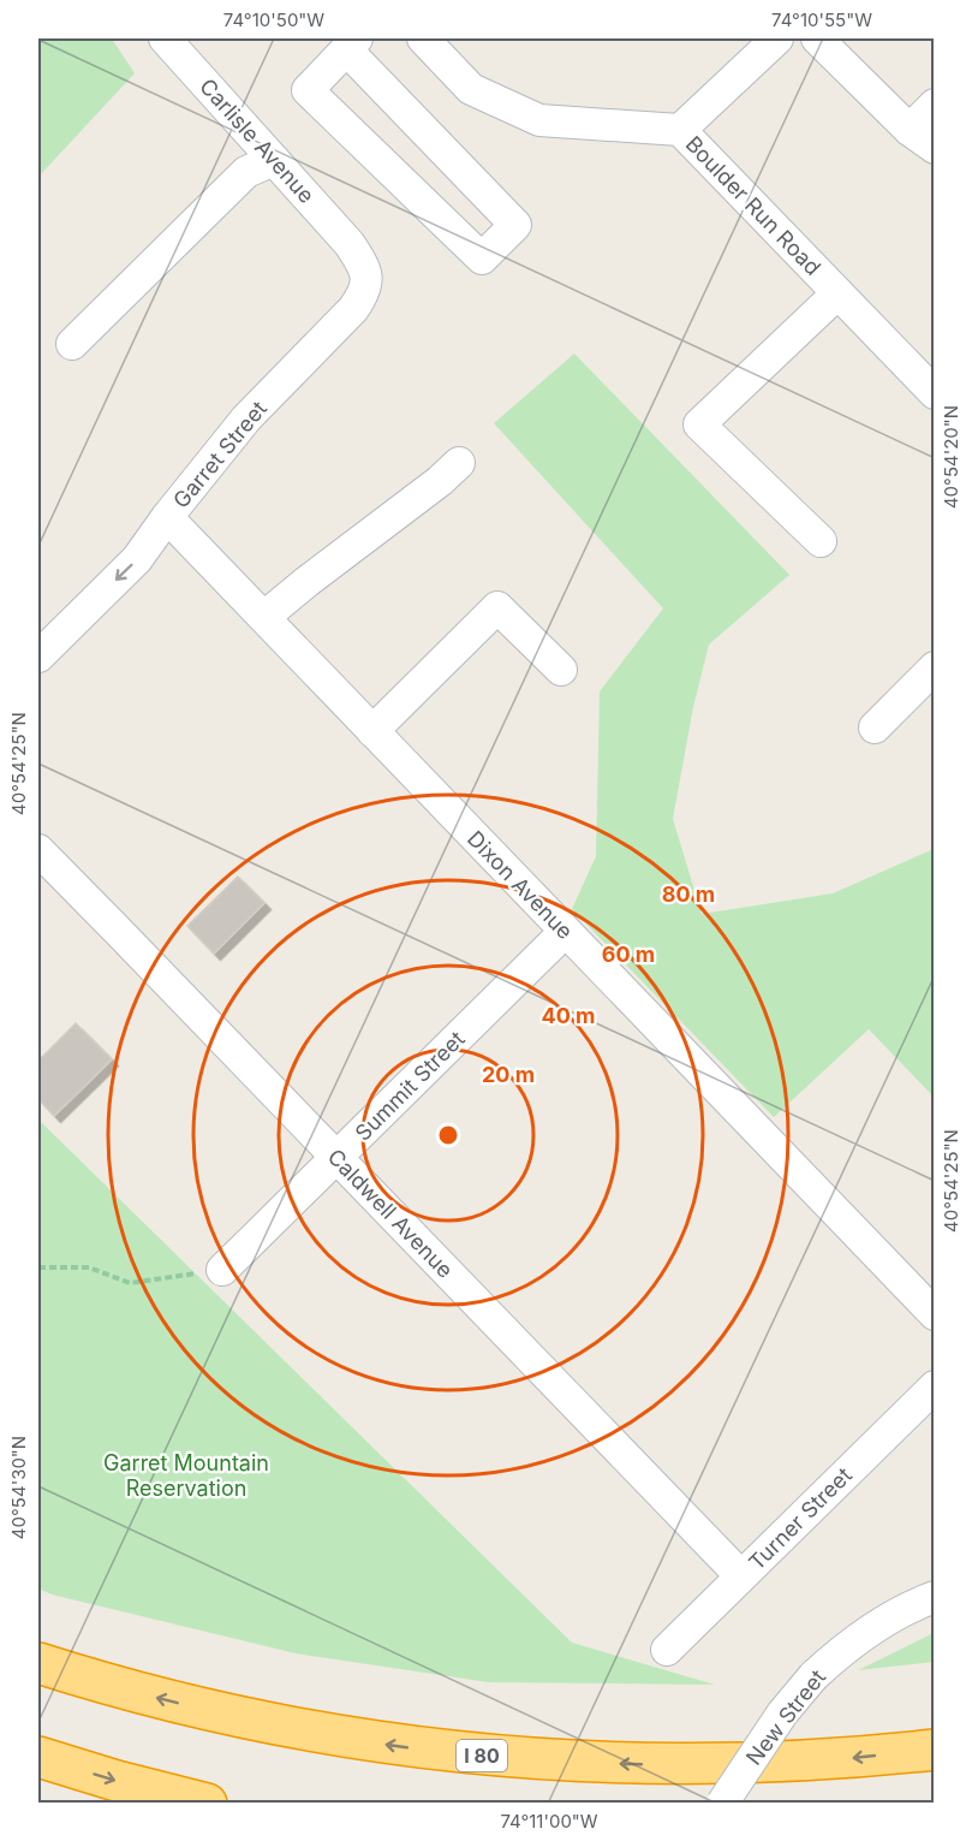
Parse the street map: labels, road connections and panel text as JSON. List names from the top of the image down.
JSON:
{
  "streets": {
    "highway": ["I 80"],
    "street": [
      "Carlisle Avenue",
      "Boulder Run Road",
      "Garret Street",
      "Dixon Avenue",
      "Summit Street",
      "Caldwell Avenue",
      "Turner Street",
      "New Street"
    ]
  },
  "crossings": [
    ["Carlisle Avenue", "Garret Street"],
    ["Garret Street", "Dixon Avenue"],
    ["Dixon Avenue", "Summit Street"],
    ["Summit Street", "Caldwell Avenue"],
    ["Caldwell Avenue", "Turner Street"]
  ],
  "parks": ["Garret Mountain Reservation"],
  "coordinates": [
    "74°10'50\"W",
    "74°10'55\"W",
    "40°54'20\"N",
    "40°54'25\"N",
    "40°54'30\"N",
    "74°11'00\"W"
  ],
  "rings": [
    "80 m",
    "60 m",
    "40 m",
    "20 m"
  ]
}
